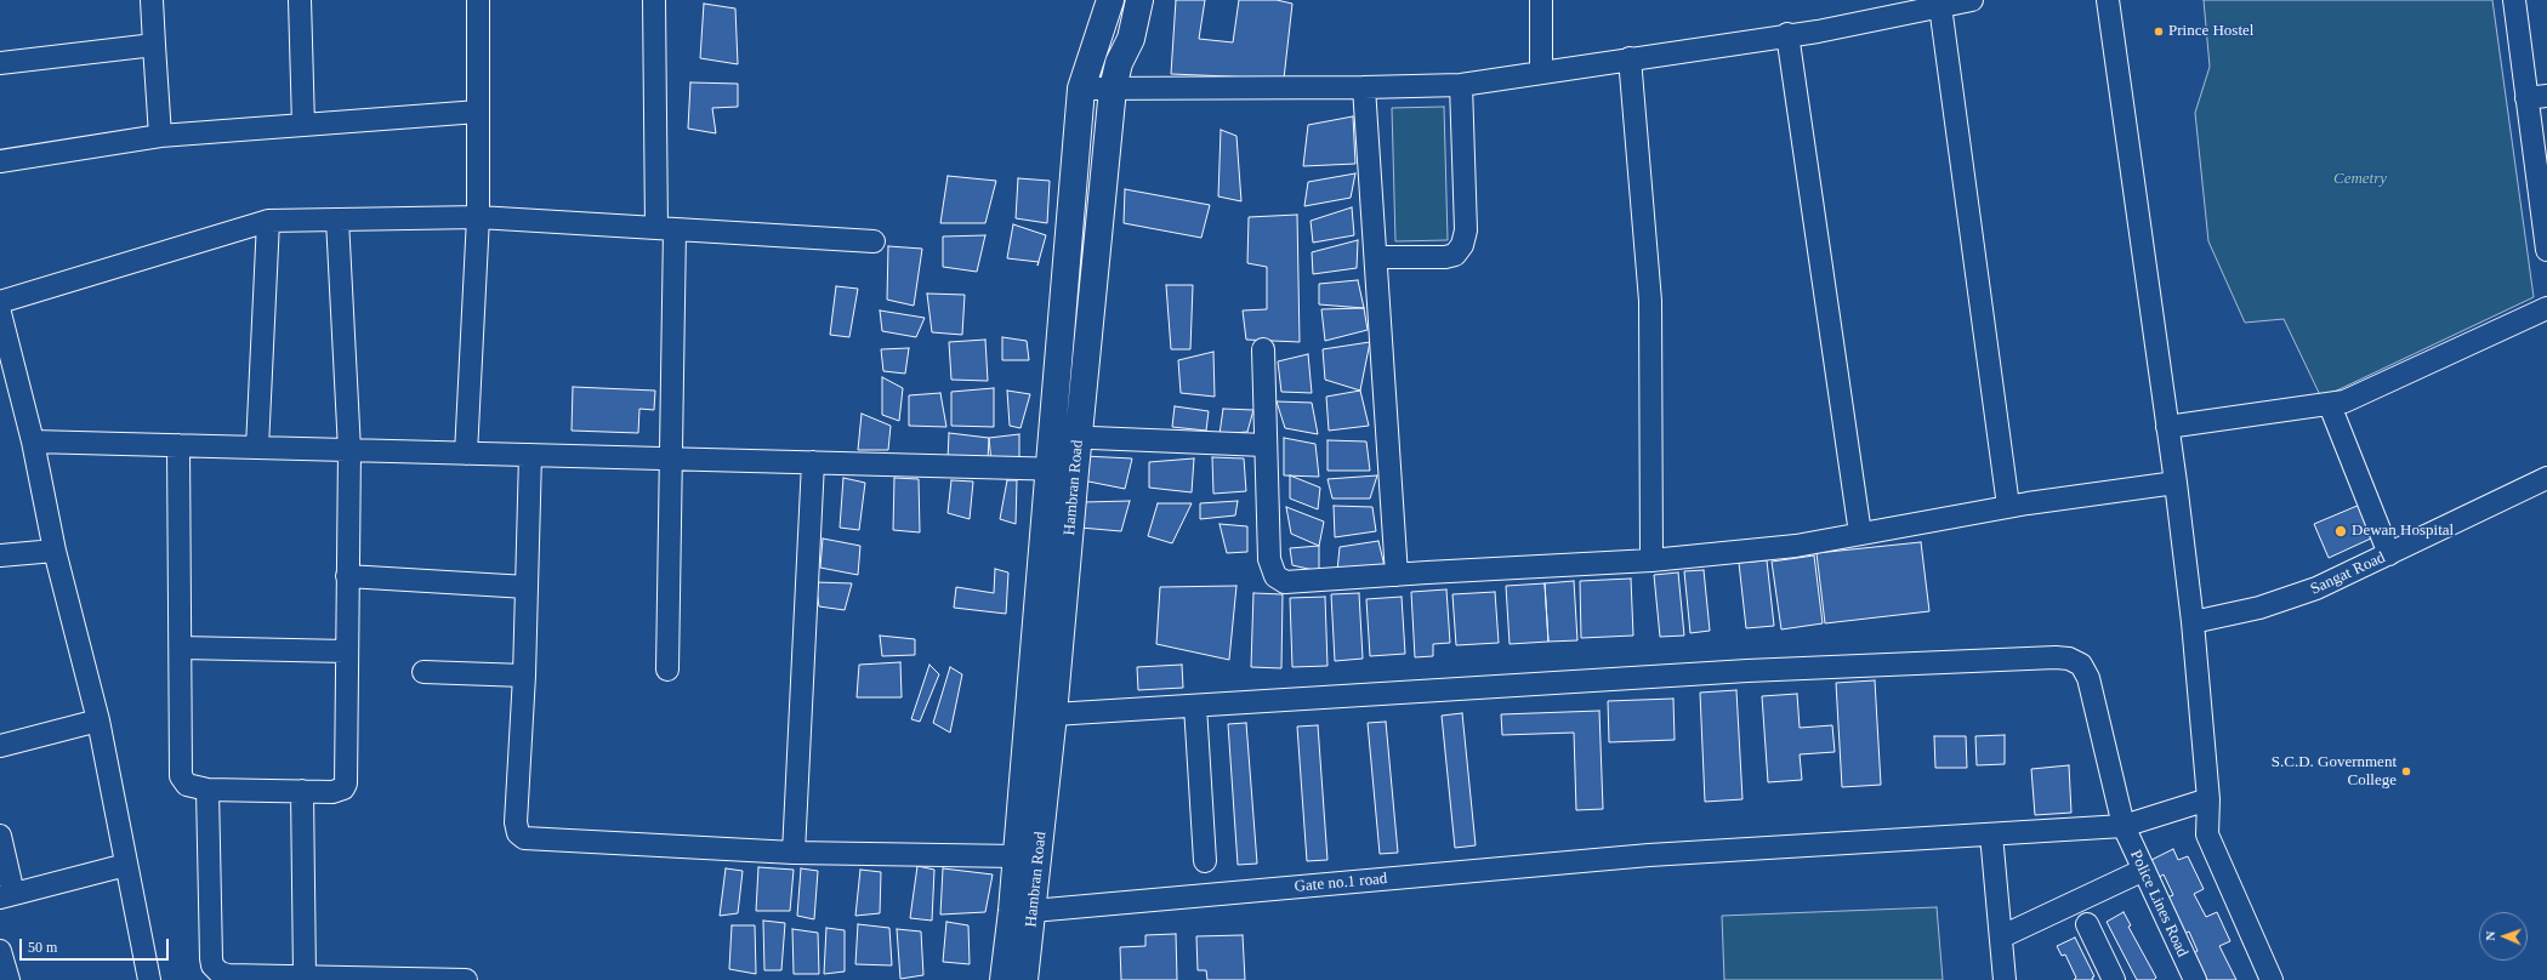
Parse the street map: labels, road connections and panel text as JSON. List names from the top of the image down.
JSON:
{
  "streets": {
    "main road": ["Hambran Road"],
    "street": ["Sangat Road", "Gate no.1 road", "Police Lines Road"]
  },
  "crossings": [
    ["Hambran Road", "Gate no.1 road"],
    ["Hambran Road", "Police Lines Road"],
    ["Gate no.1 road", "Police Lines Road"]
  ],
  "parks": ["Cemetry"],
  "places": ["Prince Hostel", "Dewan Hospital", "S.C.D. Government College"],
  "scale_bar": "50 m",
  "north": "left"
}
